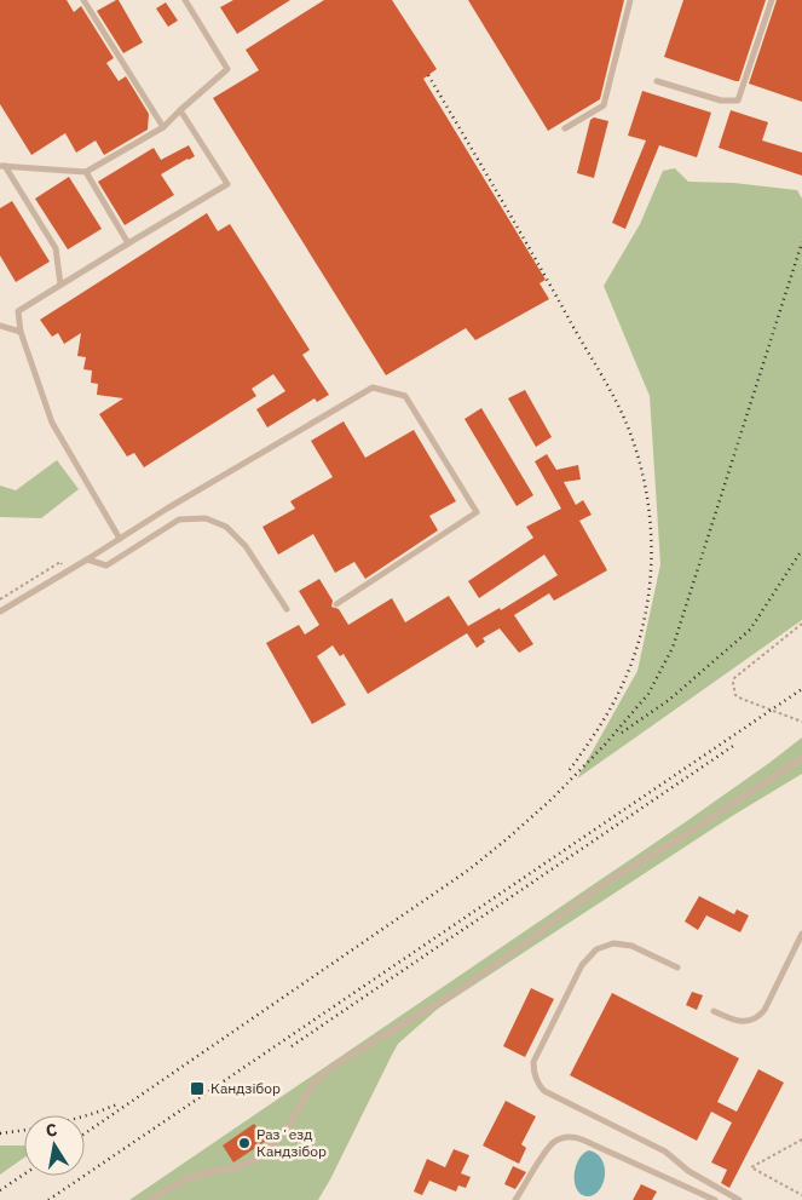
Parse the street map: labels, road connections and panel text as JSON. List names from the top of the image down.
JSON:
{
  "places": {
    "transit": ["Кандзібор"],
    "other": ["Разʼезд Кандзібор"]
  },
  "north": "top"
}
